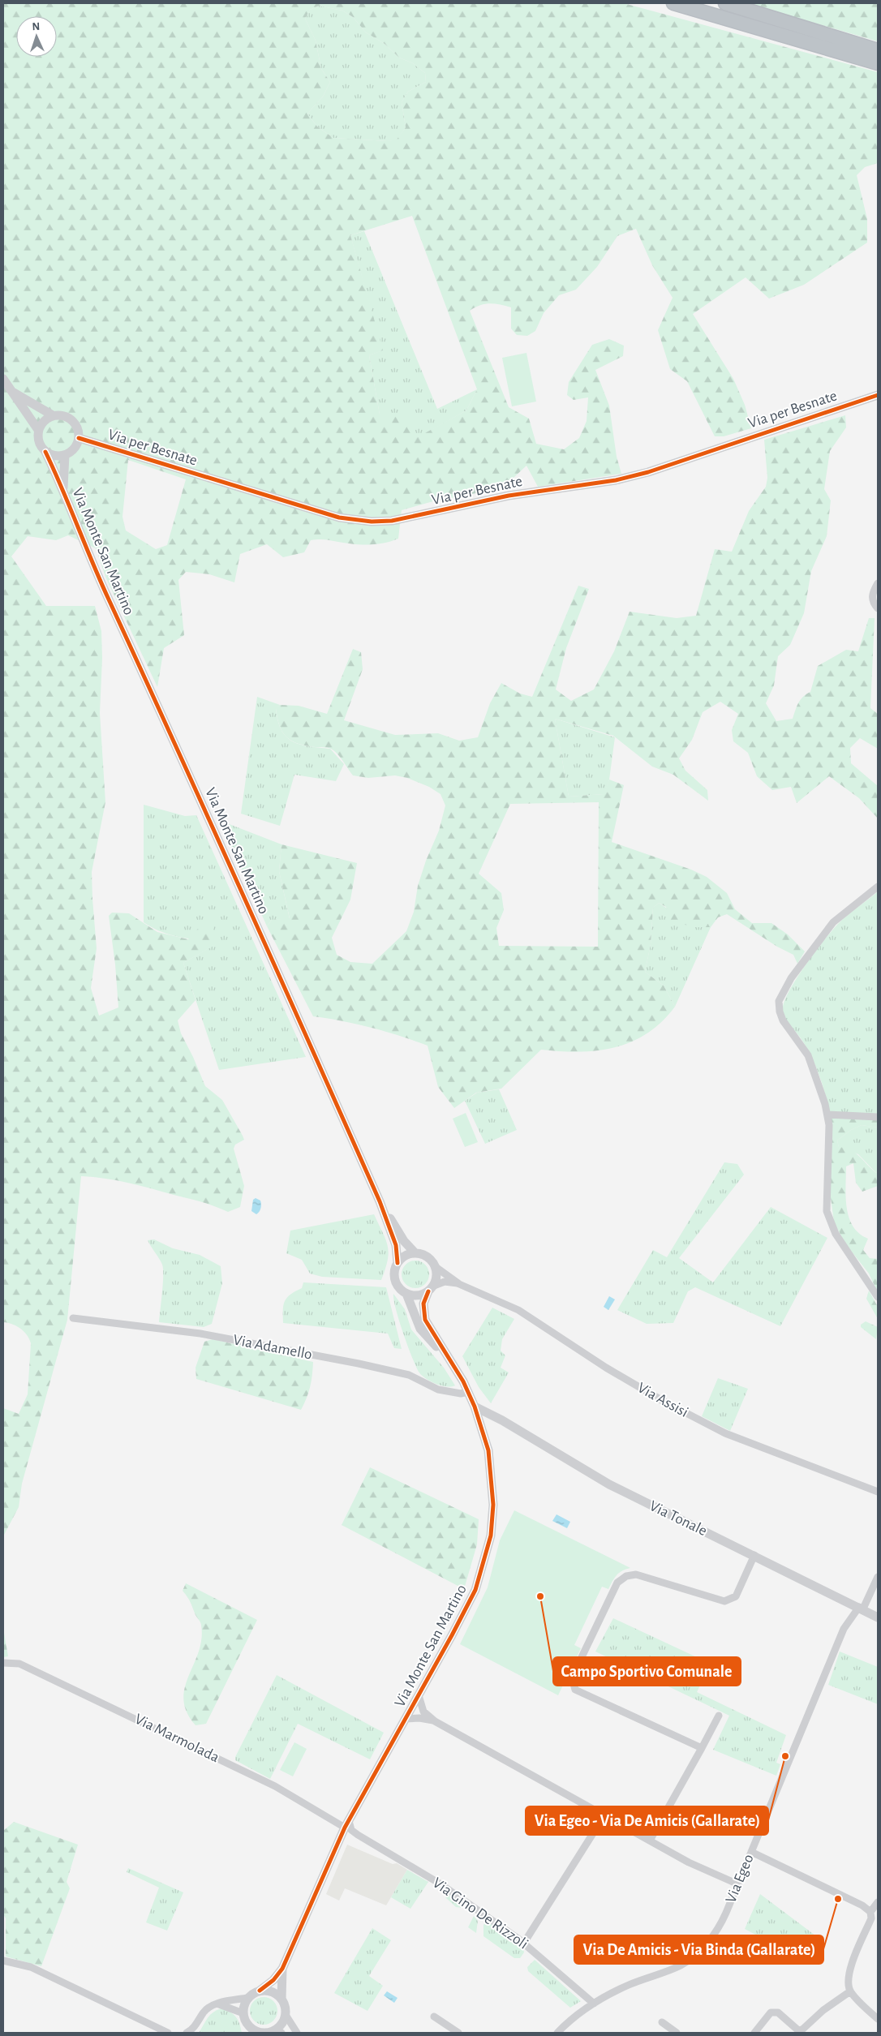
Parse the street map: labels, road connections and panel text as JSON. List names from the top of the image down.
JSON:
{
  "streets": {
    "street": [
      "Via per Besnate",
      "Via Monte San Martino",
      "Via Adamello",
      "Via Assisi",
      "Via Tonale",
      "Via Marmolada",
      "Via Egeo",
      "Via Gino De Rizzoli"
    ]
  },
  "crossings": [
    ["Via per Besnate", "Via Monte San Martino"],
    ["Via Monte San Martino", "Via Adamello"],
    ["Via Monte San Martino", "Via Assisi"],
    ["Via Monte San Martino", "Via Tonale"],
    ["Via Monte San Martino", "Via Marmolada"],
    ["Via Monte San Martino", "Via Gino De Rizzoli"],
    ["Via Tonale", "Via Egeo"],
    ["Via Marmolada", "Via Gino De Rizzoli"],
    ["Via Egeo", "Via Gino De Rizzoli"]
  ],
  "places": ["Campo Sportivo Comunale", "Via Egeo - Via De Amicis (Gallarate)", "Via De Amicis - Via Binda (Gallarate)"],
  "north": "top"
}
